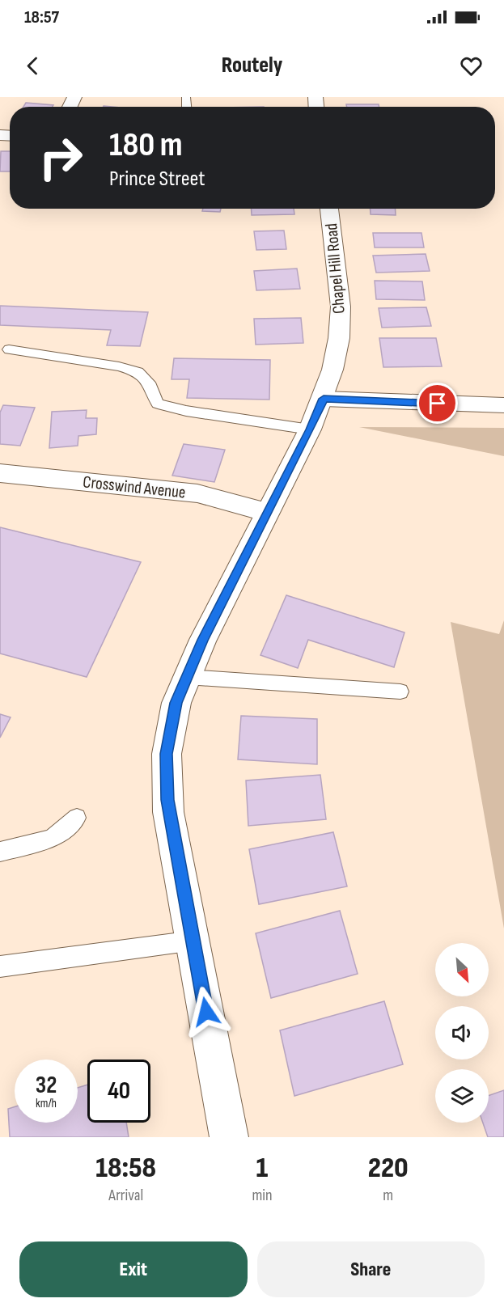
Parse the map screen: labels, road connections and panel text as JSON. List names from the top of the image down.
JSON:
{
  "streets": {
    "street": ["Chapel Hill Road", "Crosswind Avenue"]
  },
  "crossings": [
    ["Chapel Hill Road", "Crosswind Avenue"]
  ],
  "north": "bottom right",
  "page": {
    "status": "18:57",
    "header": "Routely",
    "turn": ["180 m", "Prince Street"],
    "speed": "32 km/h",
    "limit": "40",
    "eta": [
      "18:58",
      "Arrival",
      "1",
      "min",
      "220",
      "m"
    ],
    "buttons": ["Exit", "Share"]
  }
}
